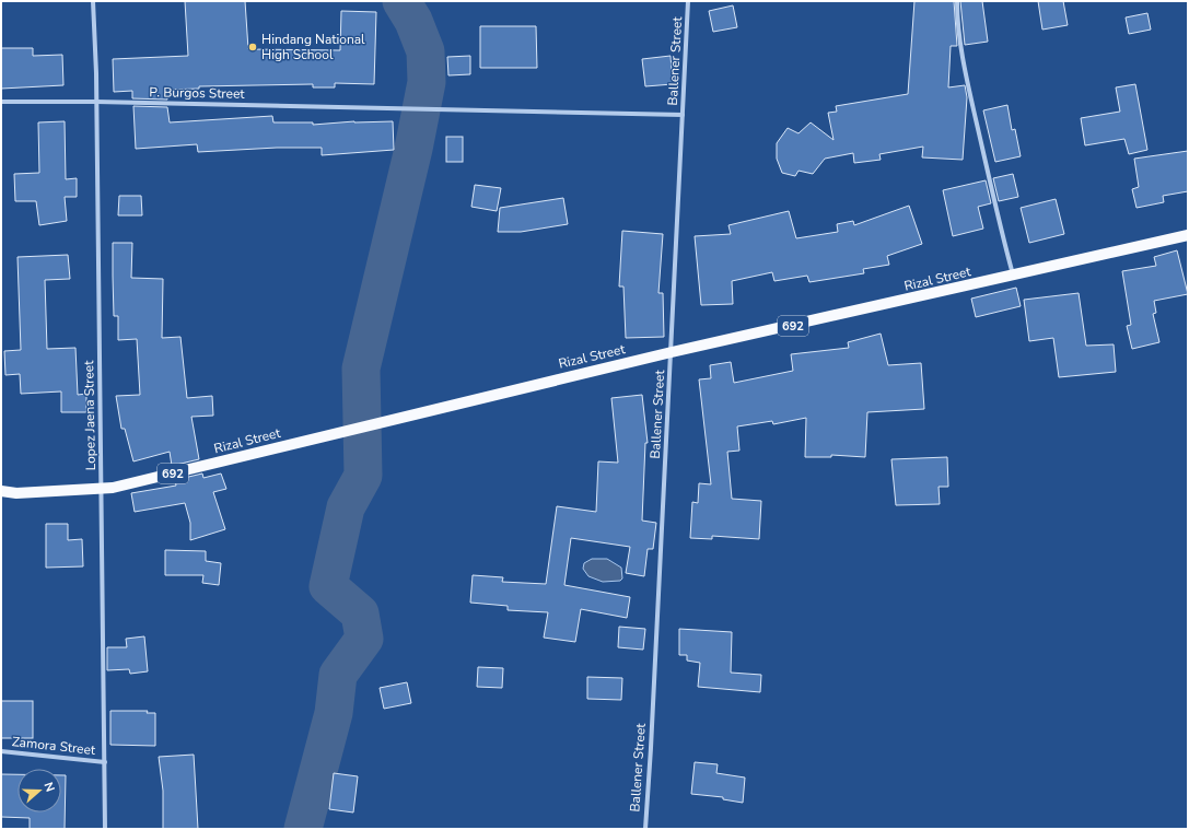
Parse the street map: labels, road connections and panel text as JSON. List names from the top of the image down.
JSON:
{
  "streets": {
    "main road": ["Rizal Street", "692"],
    "street": [
      "Ballener Street",
      "P. Burgos Street",
      "Lopez Jaena Street",
      "Zamora Street"
    ]
  },
  "crossings": [
    ["Ballener Street", "P. Burgos Street"],
    ["Ballener Street", "Rizal Street"],
    ["P. Burgos Street", "Lopez Jaena Street"],
    ["Rizal Street", "Lopez Jaena Street"],
    ["Lopez Jaena Street", "Zamora Street"]
  ],
  "places": ["Hindang National High School"],
  "north": "right"
}
